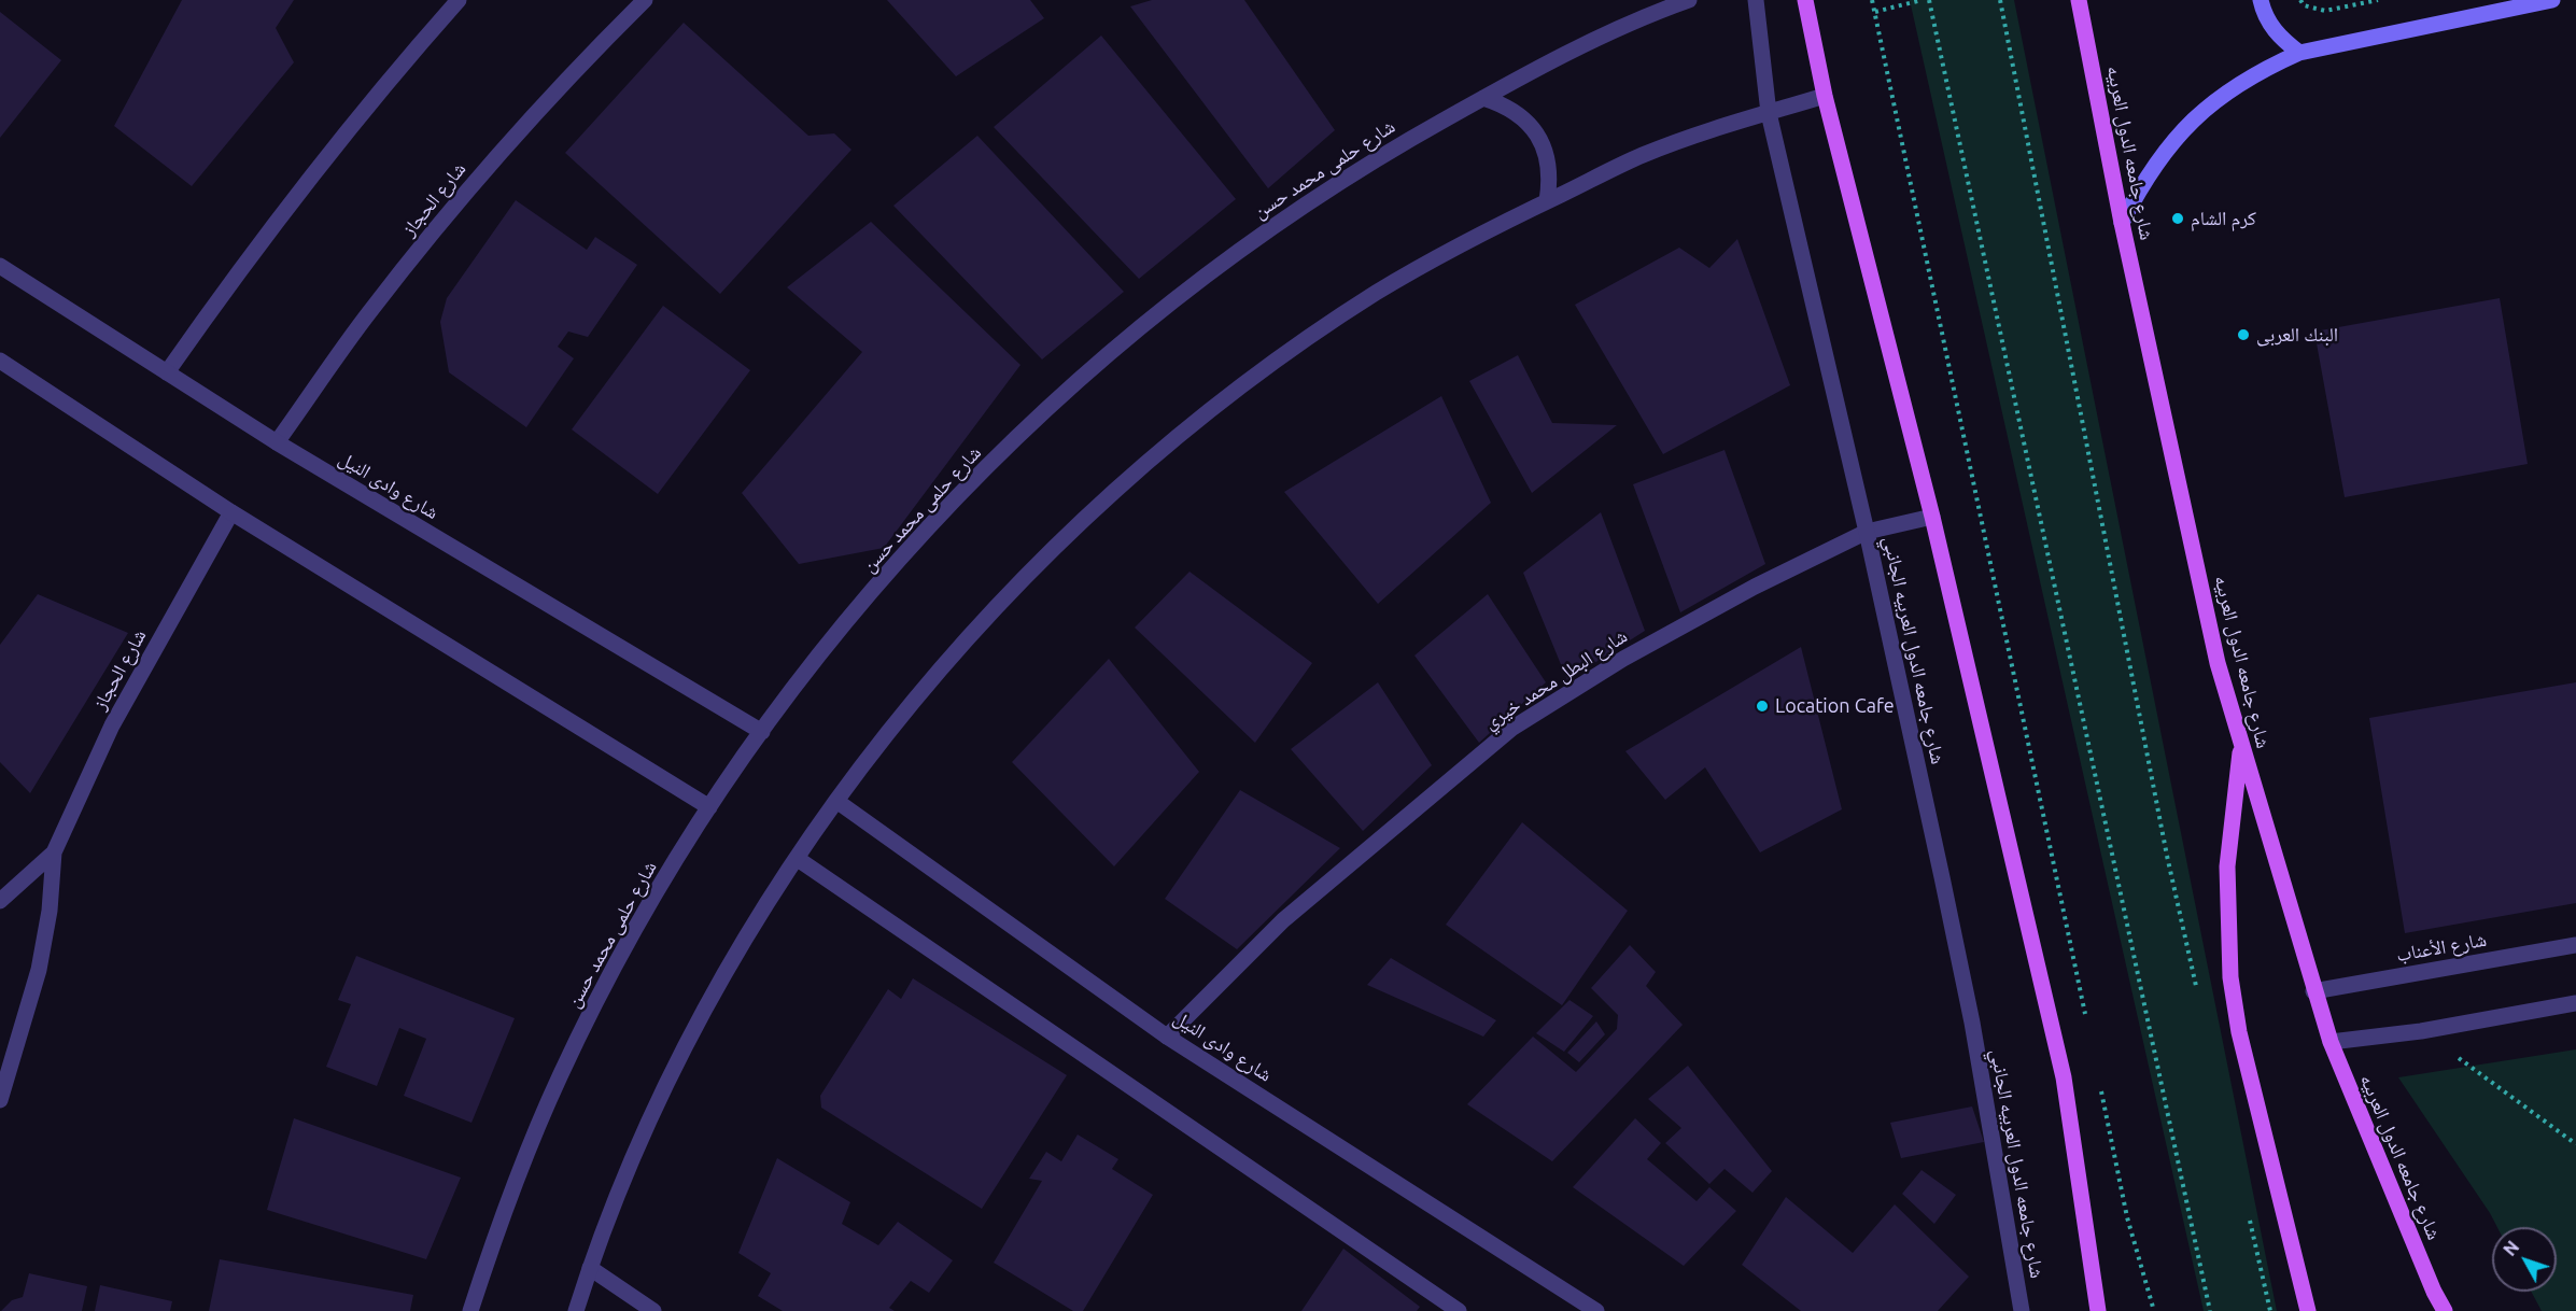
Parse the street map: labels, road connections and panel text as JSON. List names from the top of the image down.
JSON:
{
  "streets": {
    "main road": ["شارع جامعه الدول العربيه"],
    "street": [
      "شارع حلمى محمد حسن",
      "شارع الحجاز",
      "شارع وادى النيل",
      "شارع جامعه الدول العربيه الجانبي",
      "شارع البطل محمد خيري",
      "شارع الأعناب"
    ]
  },
  "crossings": [
    ["شارع جامعه الدول العربيه", "شارع الأعناب"],
    ["شارع حلمى محمد حسن", "شارع وادى النيل"],
    ["شارع الحجاز", "شارع وادى النيل"],
    ["شارع وادى النيل", "شارع البطل محمد خيري"],
    ["شارع جامعه الدول العربيه الجانبي", "شارع البطل محمد خيري"]
  ],
  "places": ["كرم الشام", "البنك العربى", "Location Cafe"],
  "north": "top left"
}
